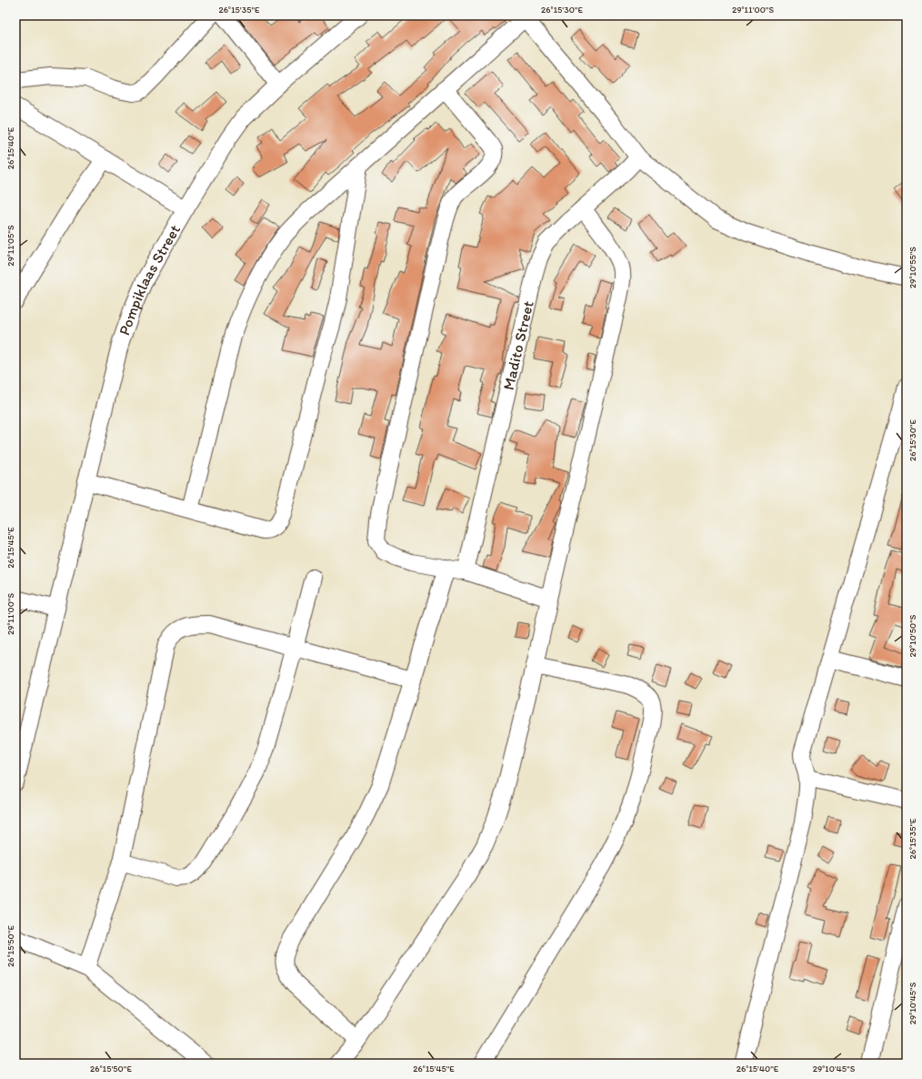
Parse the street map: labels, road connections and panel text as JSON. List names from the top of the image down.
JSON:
{
  "streets": {
    "street": ["Pompiklaas Street", "Madito Street"]
  },
  "coordinates": [
    "26°15'35\"E",
    "26°15'30\"E",
    "29°11'00\"S",
    "26°15'40\"E",
    "29°11'05\"S",
    "29°10'55\"S",
    "26°15'45\"E",
    "29°10'50\"S",
    "26°15'50\"E",
    "29°10'45\"S"
  ]
}
